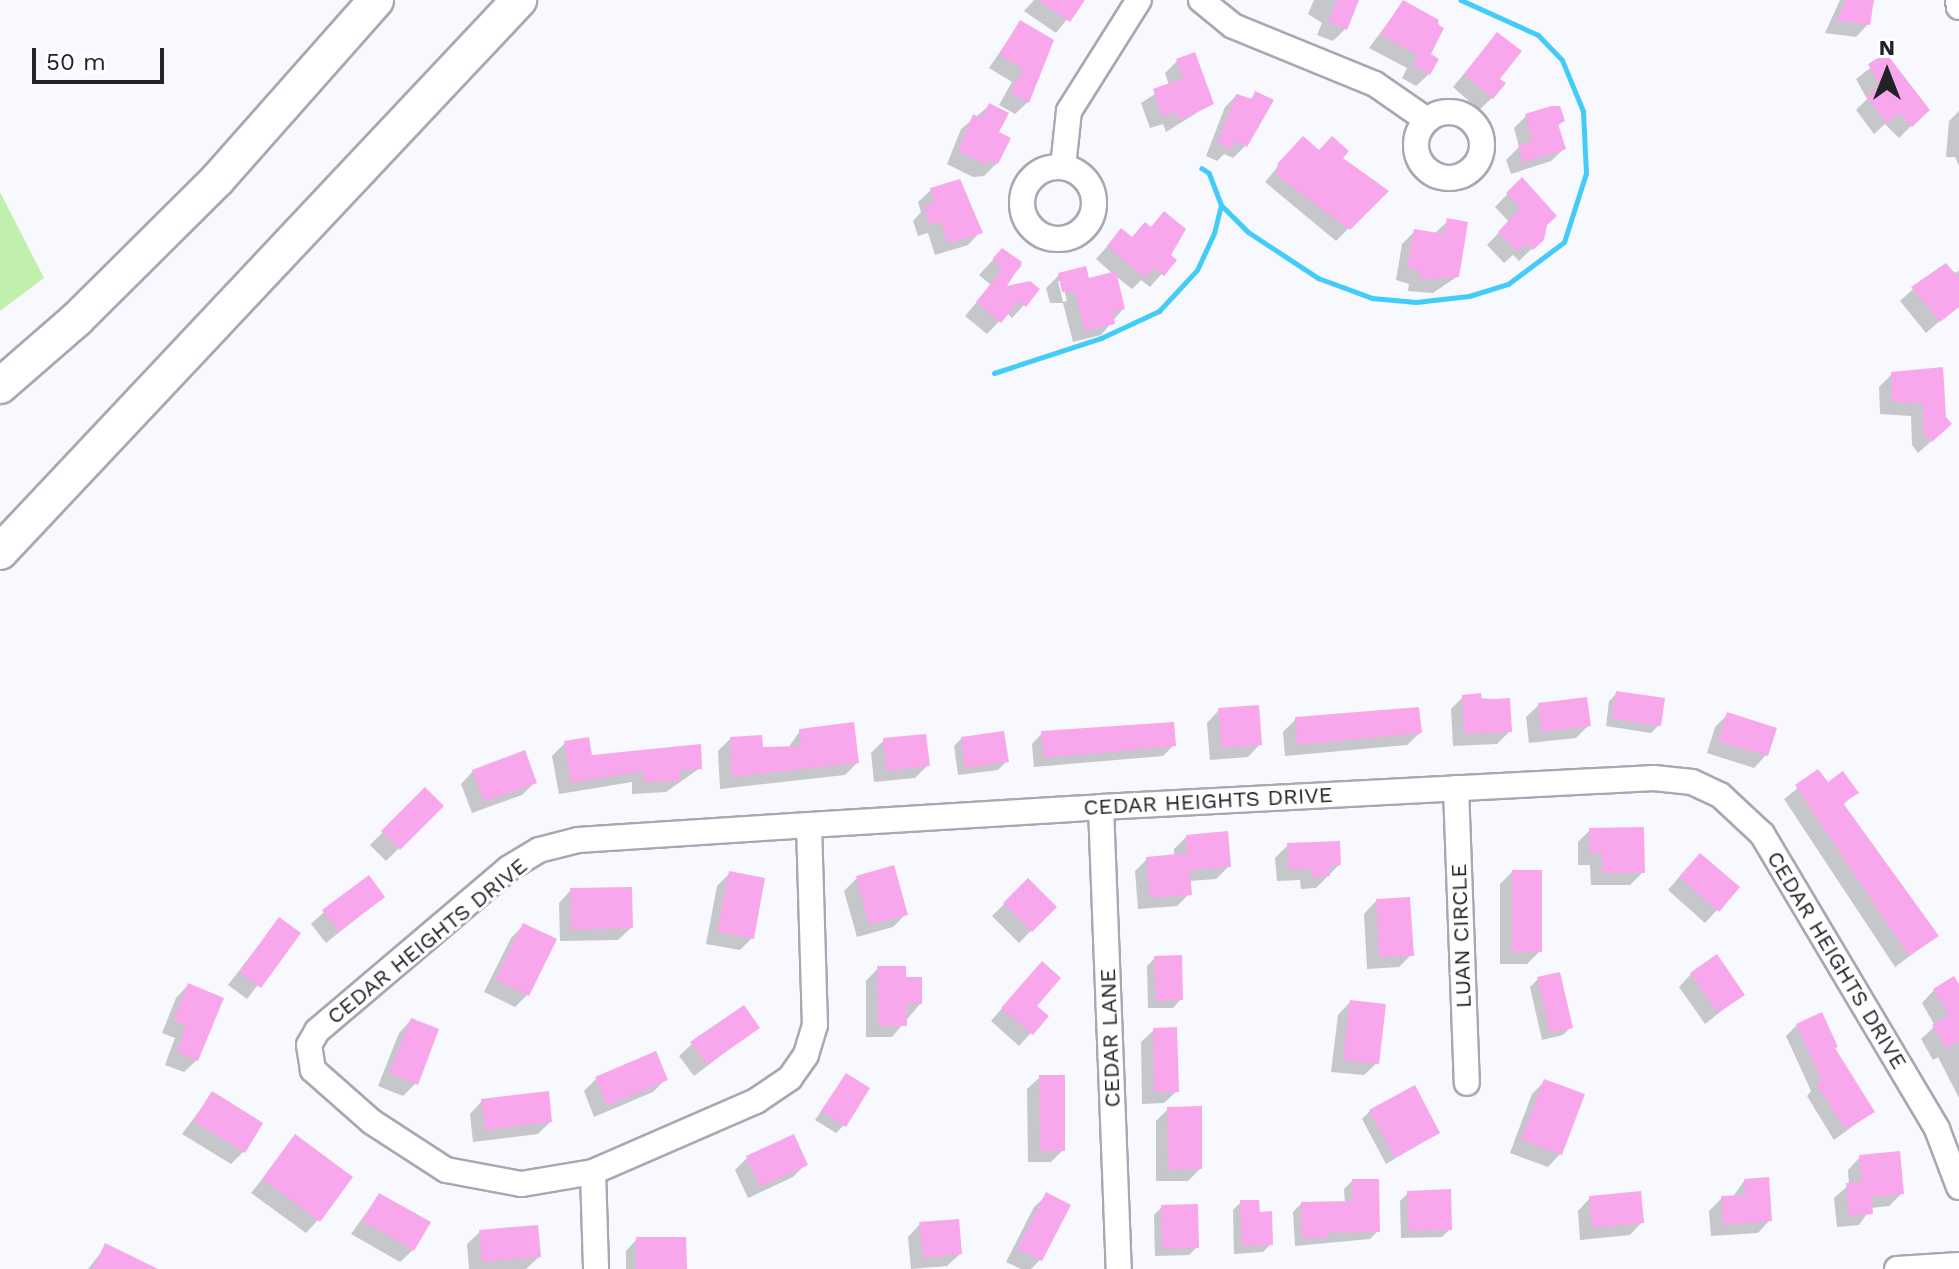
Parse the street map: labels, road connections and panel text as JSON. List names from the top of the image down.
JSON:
{
  "streets": {
    "street": ["CEDAR HEIGHTS DRIVE", "LUAN CIRCLE", "CEDAR LANE"]
  },
  "crossings": [
    ["CEDAR HEIGHTS DRIVE", "LUAN CIRCLE"],
    ["CEDAR HEIGHTS DRIVE", "CEDAR LANE"]
  ],
  "scale_bar": "50 m",
  "north": "top"
}
